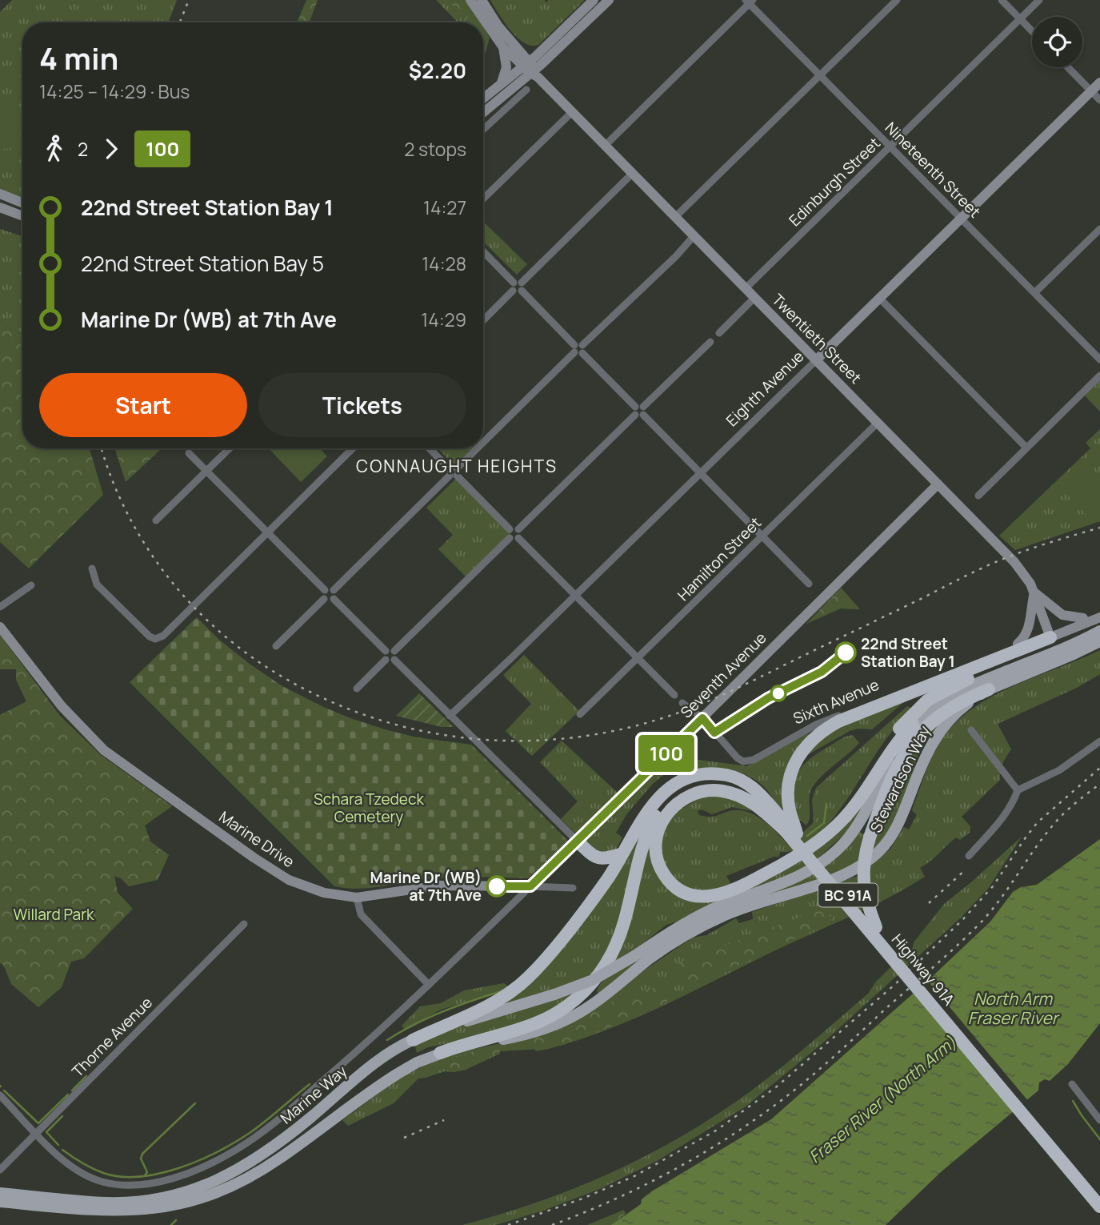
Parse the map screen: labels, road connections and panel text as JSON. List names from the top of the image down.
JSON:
{
  "streets": {
    "highway": ["BC 91A", "Highway 91A"],
    "main road": ["Stewardson Way", "Marine Way"],
    "street": [
      "Nineteenth Street",
      "Edinburgh Street",
      "Twentieth Street",
      "Eighth Avenue",
      "Hamilton Street",
      "Seventh Avenue",
      "Sixth Avenue",
      "Marine Drive",
      "Thorne Avenue"
    ]
  },
  "crossings": [
    ["Nineteenth Street", "Edinburgh Street"],
    ["Nineteenth Street", "Eighth Avenue"],
    ["Edinburgh Street", "Twentieth Street"],
    ["Twentieth Street", "Eighth Avenue"],
    ["Twentieth Street", "Hamilton Street"],
    ["Twentieth Street", "Seventh Avenue"],
    ["Twentieth Street", "Sixth Avenue"],
    ["Seventh Avenue", "Sixth Avenue"],
    ["Seventh Avenue", "Marine Drive"],
    ["Stewardson Way", "Marine Way"]
  ],
  "districts": ["CONNAUGHT HEIGHTS"],
  "water": ["North Arm Fraser River", "Fraser River (North Arm)"],
  "parks": ["Schara Tzedeck Cemetery", "Willard Park"],
  "places": ["22nd Street Station Bay 1", "Marine Dr (WB) at 7th Ave"],
  "lines": ["bus line 100"],
  "page": {
    "on_map": "100",
    "heading": ["4 min", "14:25 – 14:29 · Bus", "$2.20"],
    "legs": ["2", "100", "2 stops"],
    "list": [
      {
        "name": "22nd Street Station Bay 1",
        "value": "14:27"
      },
      {
        "name": "22nd Street Station Bay 5",
        "value": "14:28"
      },
      {
        "name": "Marine Dr (WB) at 7th Ave",
        "value": "14:29"
      }
    ],
    "buttons": ["Start", "Tickets"]
  }
}
